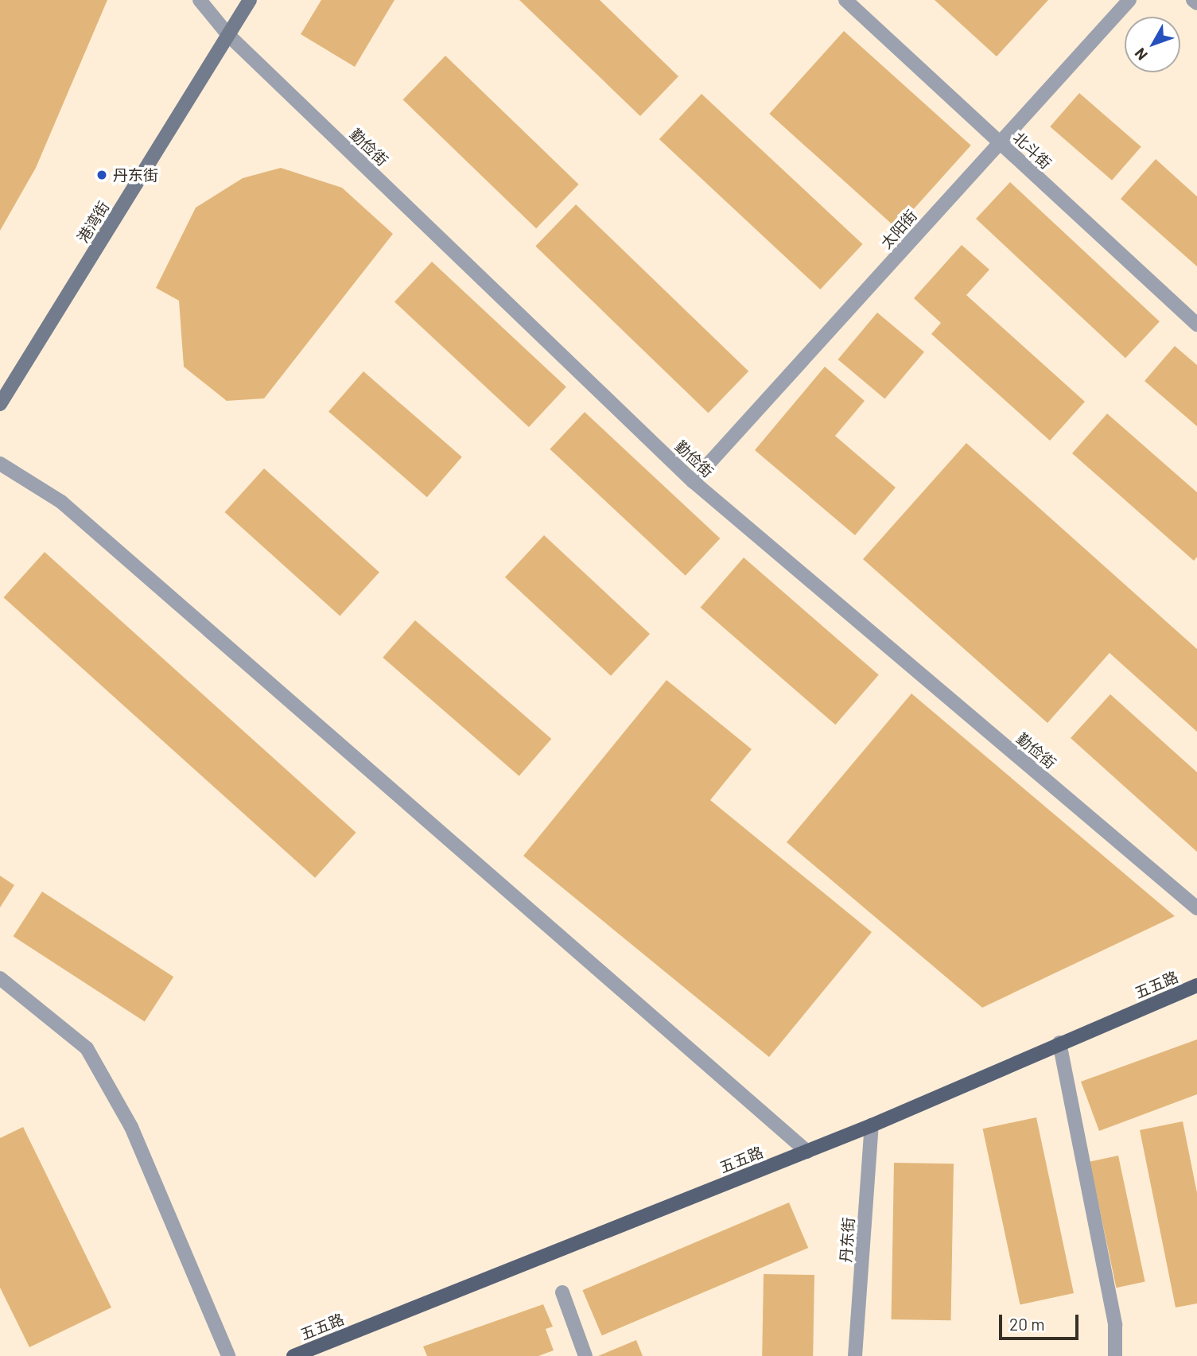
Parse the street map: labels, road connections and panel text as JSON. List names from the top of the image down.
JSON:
{
  "streets": {
    "main road": ["港湾街", "五五路"],
    "street": [
      "勤俭街",
      "北斗街",
      "太阳街",
      "丹东街"
    ]
  },
  "crossings": [
    ["勤俭街", "港湾街"],
    ["勤俭街", "太阳街"],
    ["北斗街", "太阳街"],
    ["五五路", "丹东街"]
  ],
  "places": ["丹东街"],
  "scale_bar": "20 m",
  "north": "bottom left"
}
